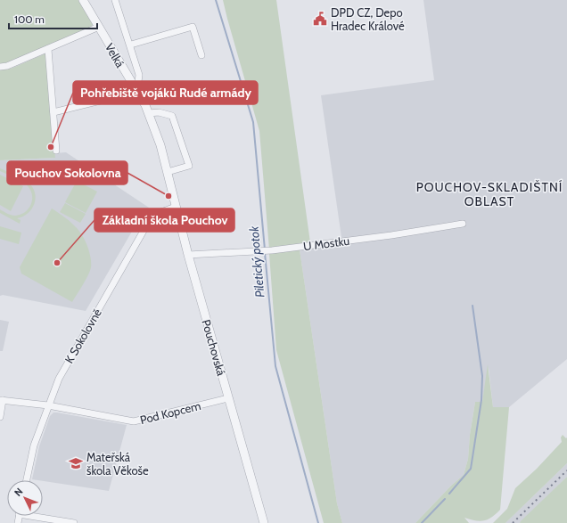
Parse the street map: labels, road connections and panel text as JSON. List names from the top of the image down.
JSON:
{
  "streets": {
    "street": [
      "Velká",
      "U Mostku",
      "K Sokolovně",
      "Pouchovská",
      "Pod Kopcem"
    ]
  },
  "crossings": [
    ["Velká", "Pouchovská"],
    ["U Mostku", "Pouchovská"],
    ["K Sokolovně", "Pouchovská"],
    ["K Sokolovně", "Pod Kopcem"],
    ["Pouchovská", "Pod Kopcem"]
  ],
  "districts": ["POUCHOV-SKLADIŠTNÍ OBLAST"],
  "water": ["Piletický potok"],
  "places": {
    "public building": ["DPD CZ, Depo Hradec Králové"],
    "other": ["Pohřebiště vojáků Rudé armády", "Pouchov Sokolovna", "Základní škola Pouchov"],
    "school or university": ["Mateřská škola Věkoše"]
  },
  "scale_bar": "100 m",
  "north": "top left"
}
